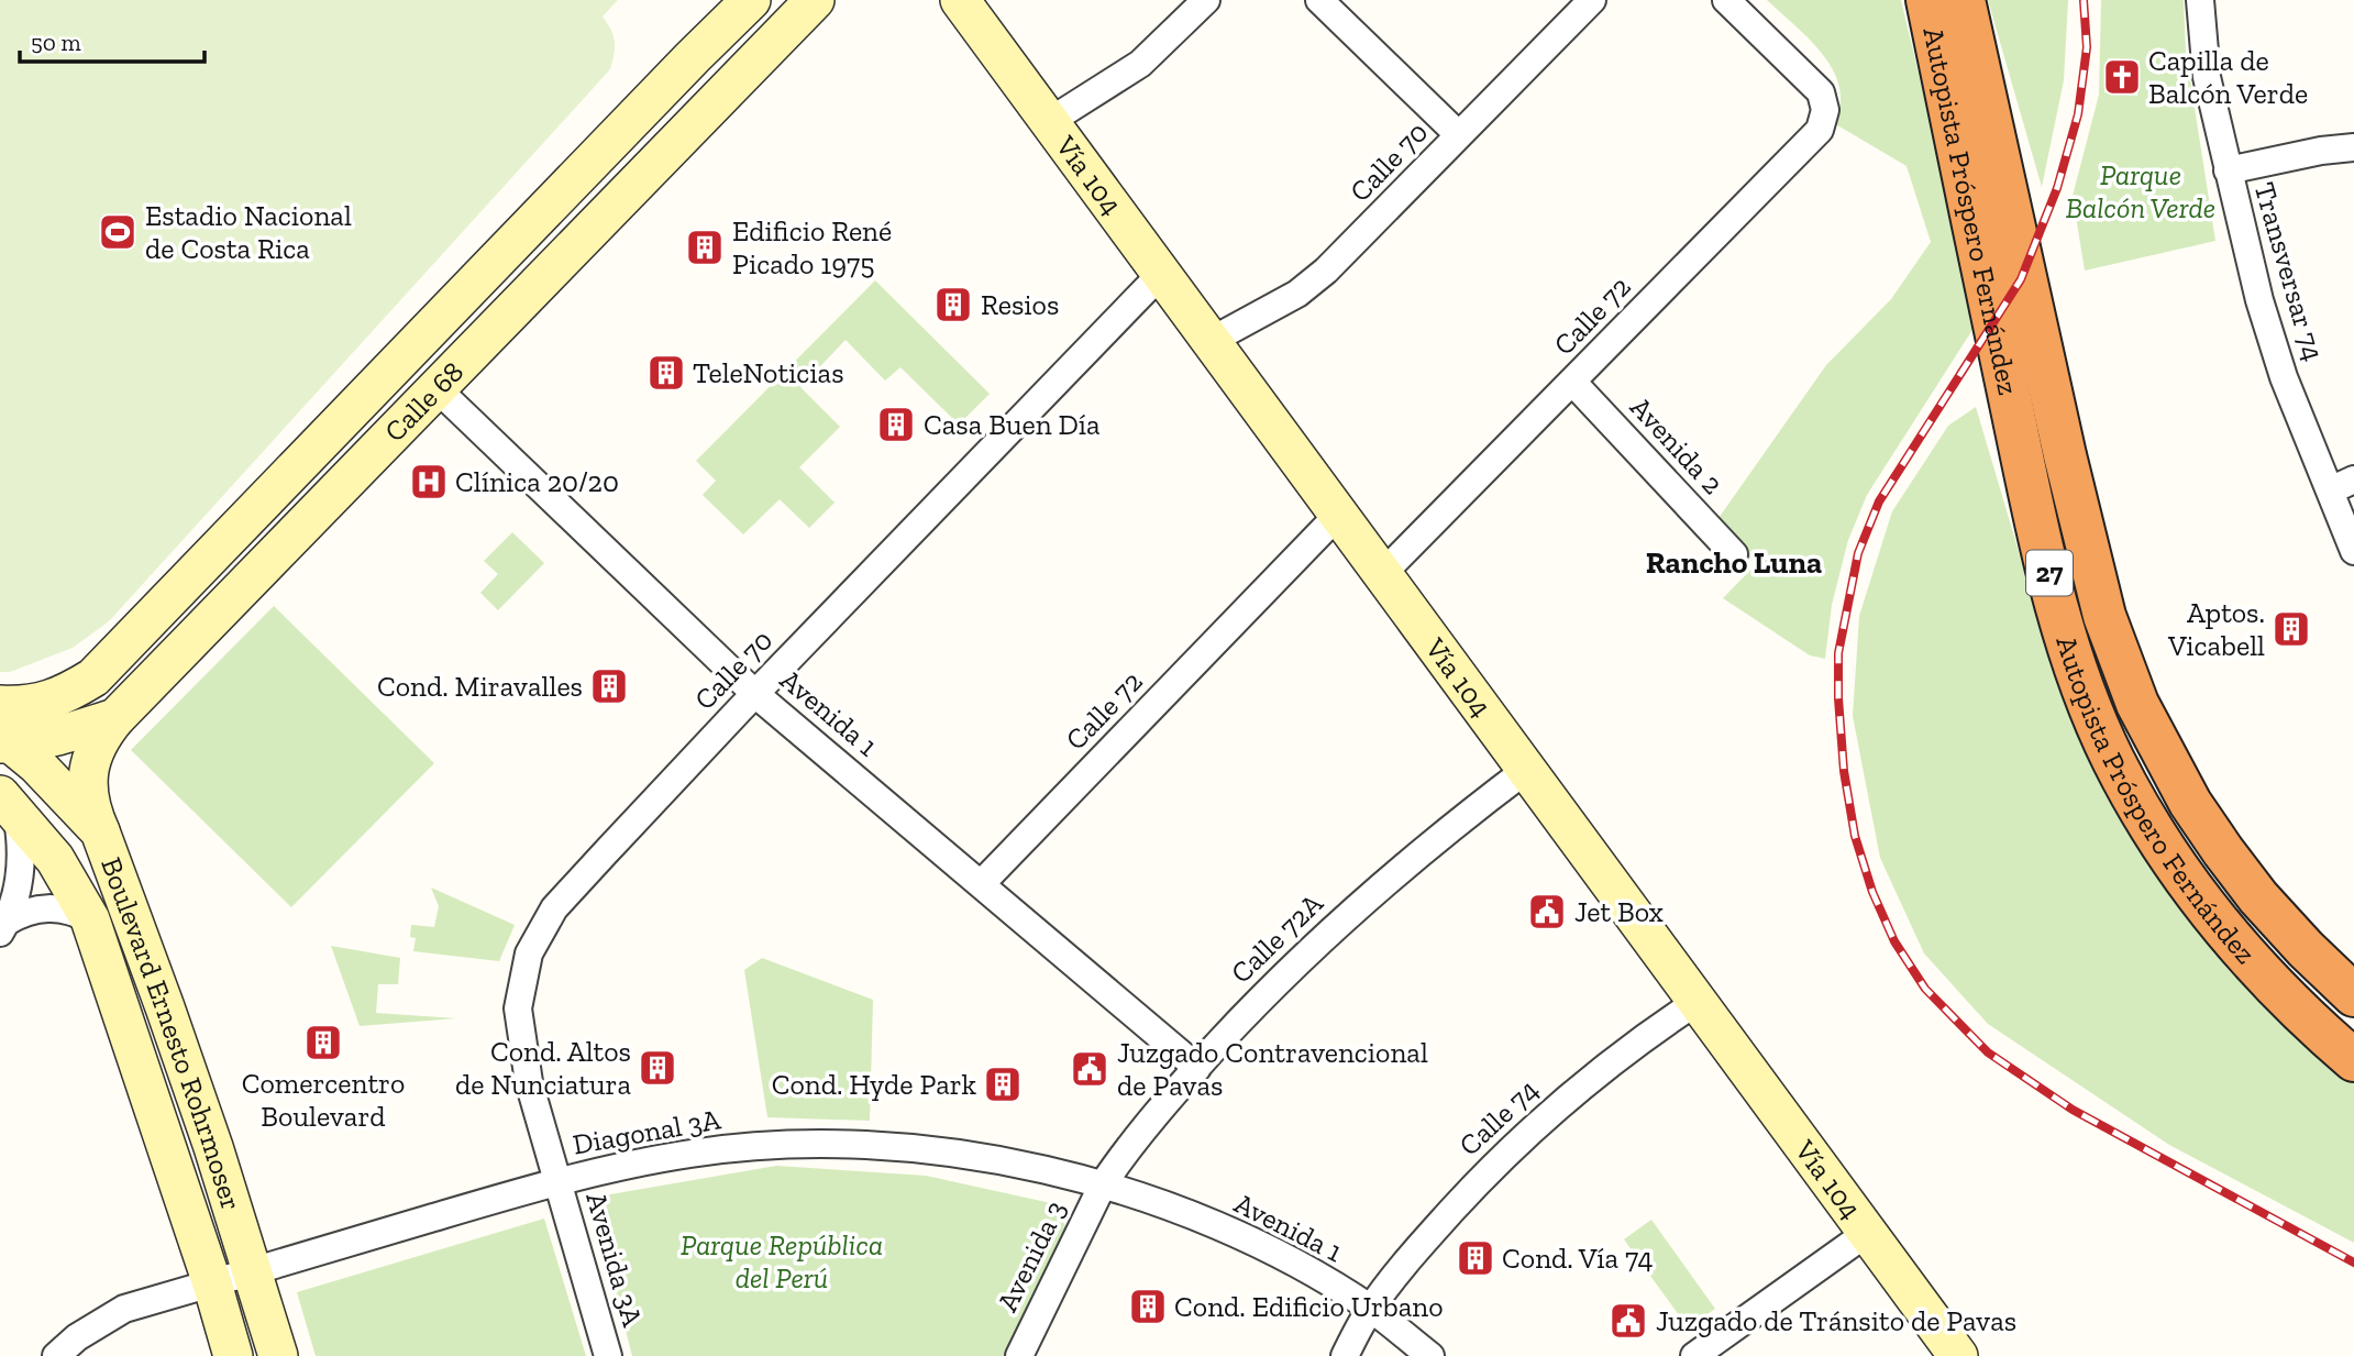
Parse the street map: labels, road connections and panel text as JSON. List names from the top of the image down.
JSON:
{
  "streets": {
    "highway": ["Autopista Próspero Fernández", "27"],
    "main road": ["Vía 104", "Calle 68", "Boulevard Ernesto Rohrmoser"],
    "street": [
      "Calle 70",
      "Transversar 74",
      "Calle 72",
      "Avenida 2",
      "Avenida 1",
      "Calle 72A",
      "Calle 74",
      "Diagonal 3A",
      "Avenida 3",
      "Avenida 3A"
    ]
  },
  "crossings": [
    ["Calle 70", "Vía 104"],
    ["Calle 70", "Avenida 1"],
    ["Calle 70", "Diagonal 3A"],
    ["Calle 70", "Avenida 3A"],
    ["Vía 104", "Calle 72"],
    ["Vía 104", "Calle 72A"],
    ["Vía 104", "Calle 74"],
    ["Calle 72", "Avenida 2"],
    ["Calle 72", "Avenida 1"],
    ["Calle 68", "Avenida 1"],
    ["Calle 68", "Boulevard Ernesto Rohrmoser"],
    ["Avenida 1", "Calle 72A"],
    ["Avenida 1", "Calle 74"],
    ["Avenida 1", "Diagonal 3A"],
    ["Avenida 1", "Avenida 3"],
    ["Calle 72A", "Diagonal 3A"],
    ["Calle 72A", "Avenida 3"],
    ["Boulevard Ernesto Rohrmoser", "Diagonal 3A"],
    ["Diagonal 3A", "Avenida 3"],
    ["Diagonal 3A", "Avenida 3A"]
  ],
  "districts": ["Rancho Luna"],
  "parks": ["Parque Balcón Verde", "Parque República del Perú"],
  "places": {
    "church": ["Capilla de Balcón Verde"],
    "sports": ["Estadio Nacional de Costa Rica"],
    "building": [
      "Edificio René Picado 1975",
      "Resios",
      "TeleNoticias",
      "Casa Buen Día",
      "Aptos. Vicabell",
      "Cond. Miravalles",
      "Comercentro Boulevard",
      "Cond. Altos de Nunciatura",
      "Cond. Hyde Park",
      "Cond. Vía 74",
      "Cond. Edificio Urbano"
    ],
    "hospital": ["Clínica 20/20"],
    "public building": ["Jet Box", "Juzgado Contravencional de Pavas", "Juzgado de Tránsito de Pavas"]
  },
  "scale_bar": "50 m"
}
